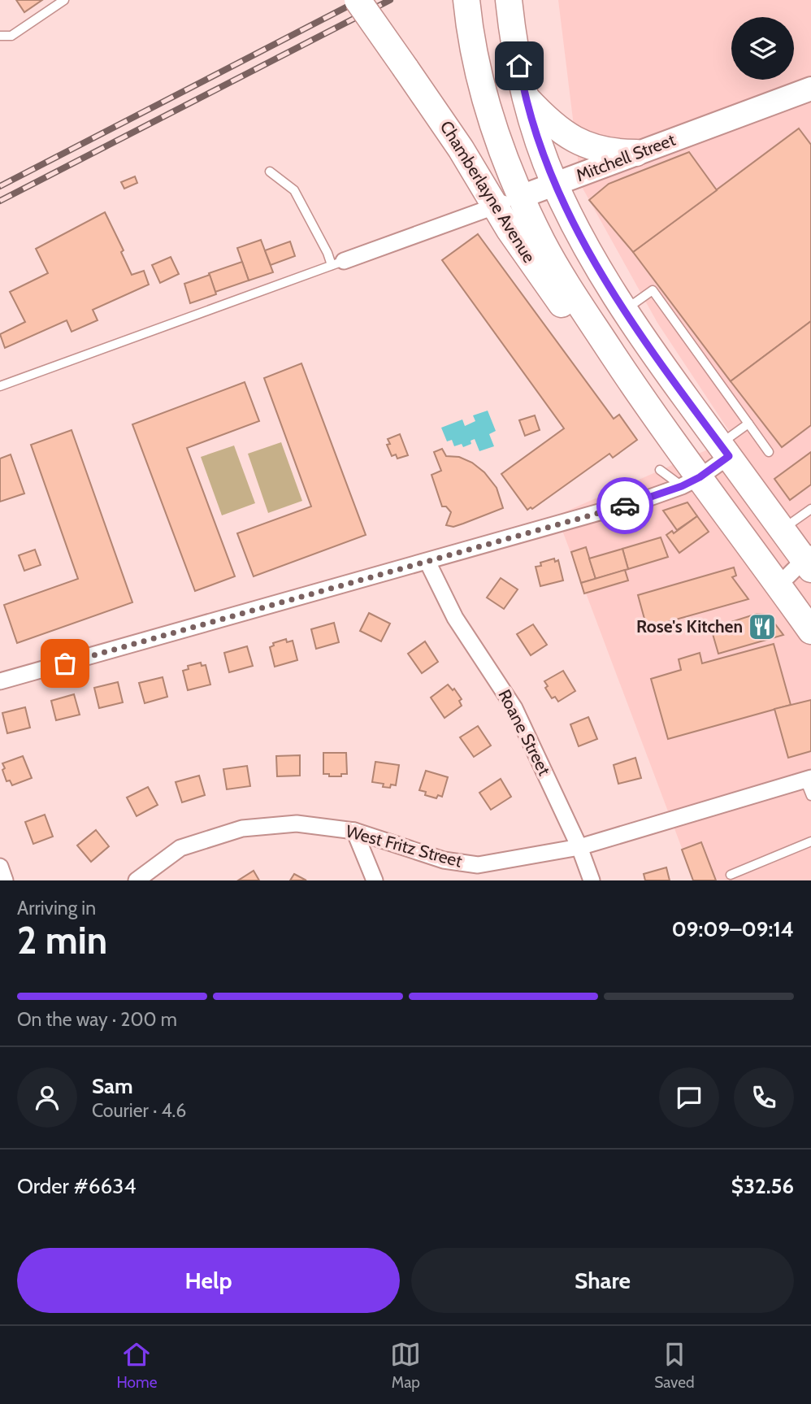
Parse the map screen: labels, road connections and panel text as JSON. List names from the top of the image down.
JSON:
{
  "streets": {
    "main road": ["Chamberlayne Avenue"],
    "street": ["Mitchell Street", "Roane Street", "West Fritz Street"]
  },
  "crossings": [
    ["Mitchell Street", "Chamberlayne Avenue"],
    ["Roane Street", "West Fritz Street"]
  ],
  "places": {
    "restaurant": ["Rose's Kitchen"]
  },
  "page": {
    "heading": ["2 min", "Arriving in", "09:09–09:14"],
    "panel": [
      "Sam",
      "Courier · 4.6",
      "Order #6634",
      "$32.56"
    ],
    "bar": "On the way · 200 m",
    "buttons": ["Help", "Share"],
    "tabs": ["Home", "Map", "Saved"]
  }
}
